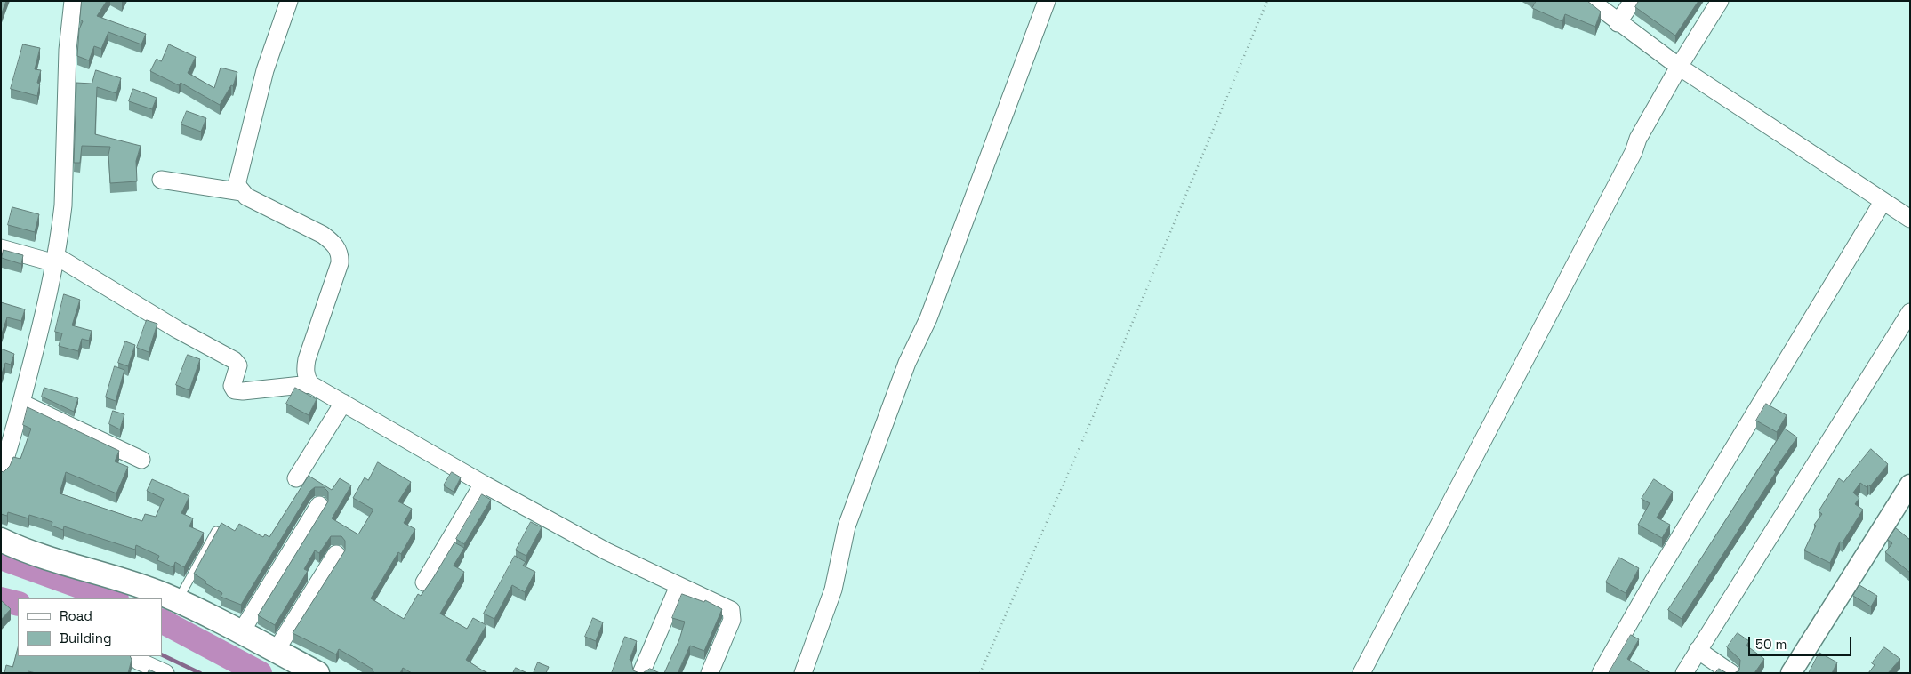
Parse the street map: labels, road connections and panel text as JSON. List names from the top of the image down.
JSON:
{
  "legend": ["Road", "Building"],
  "scale_bar": "50 m"
}
